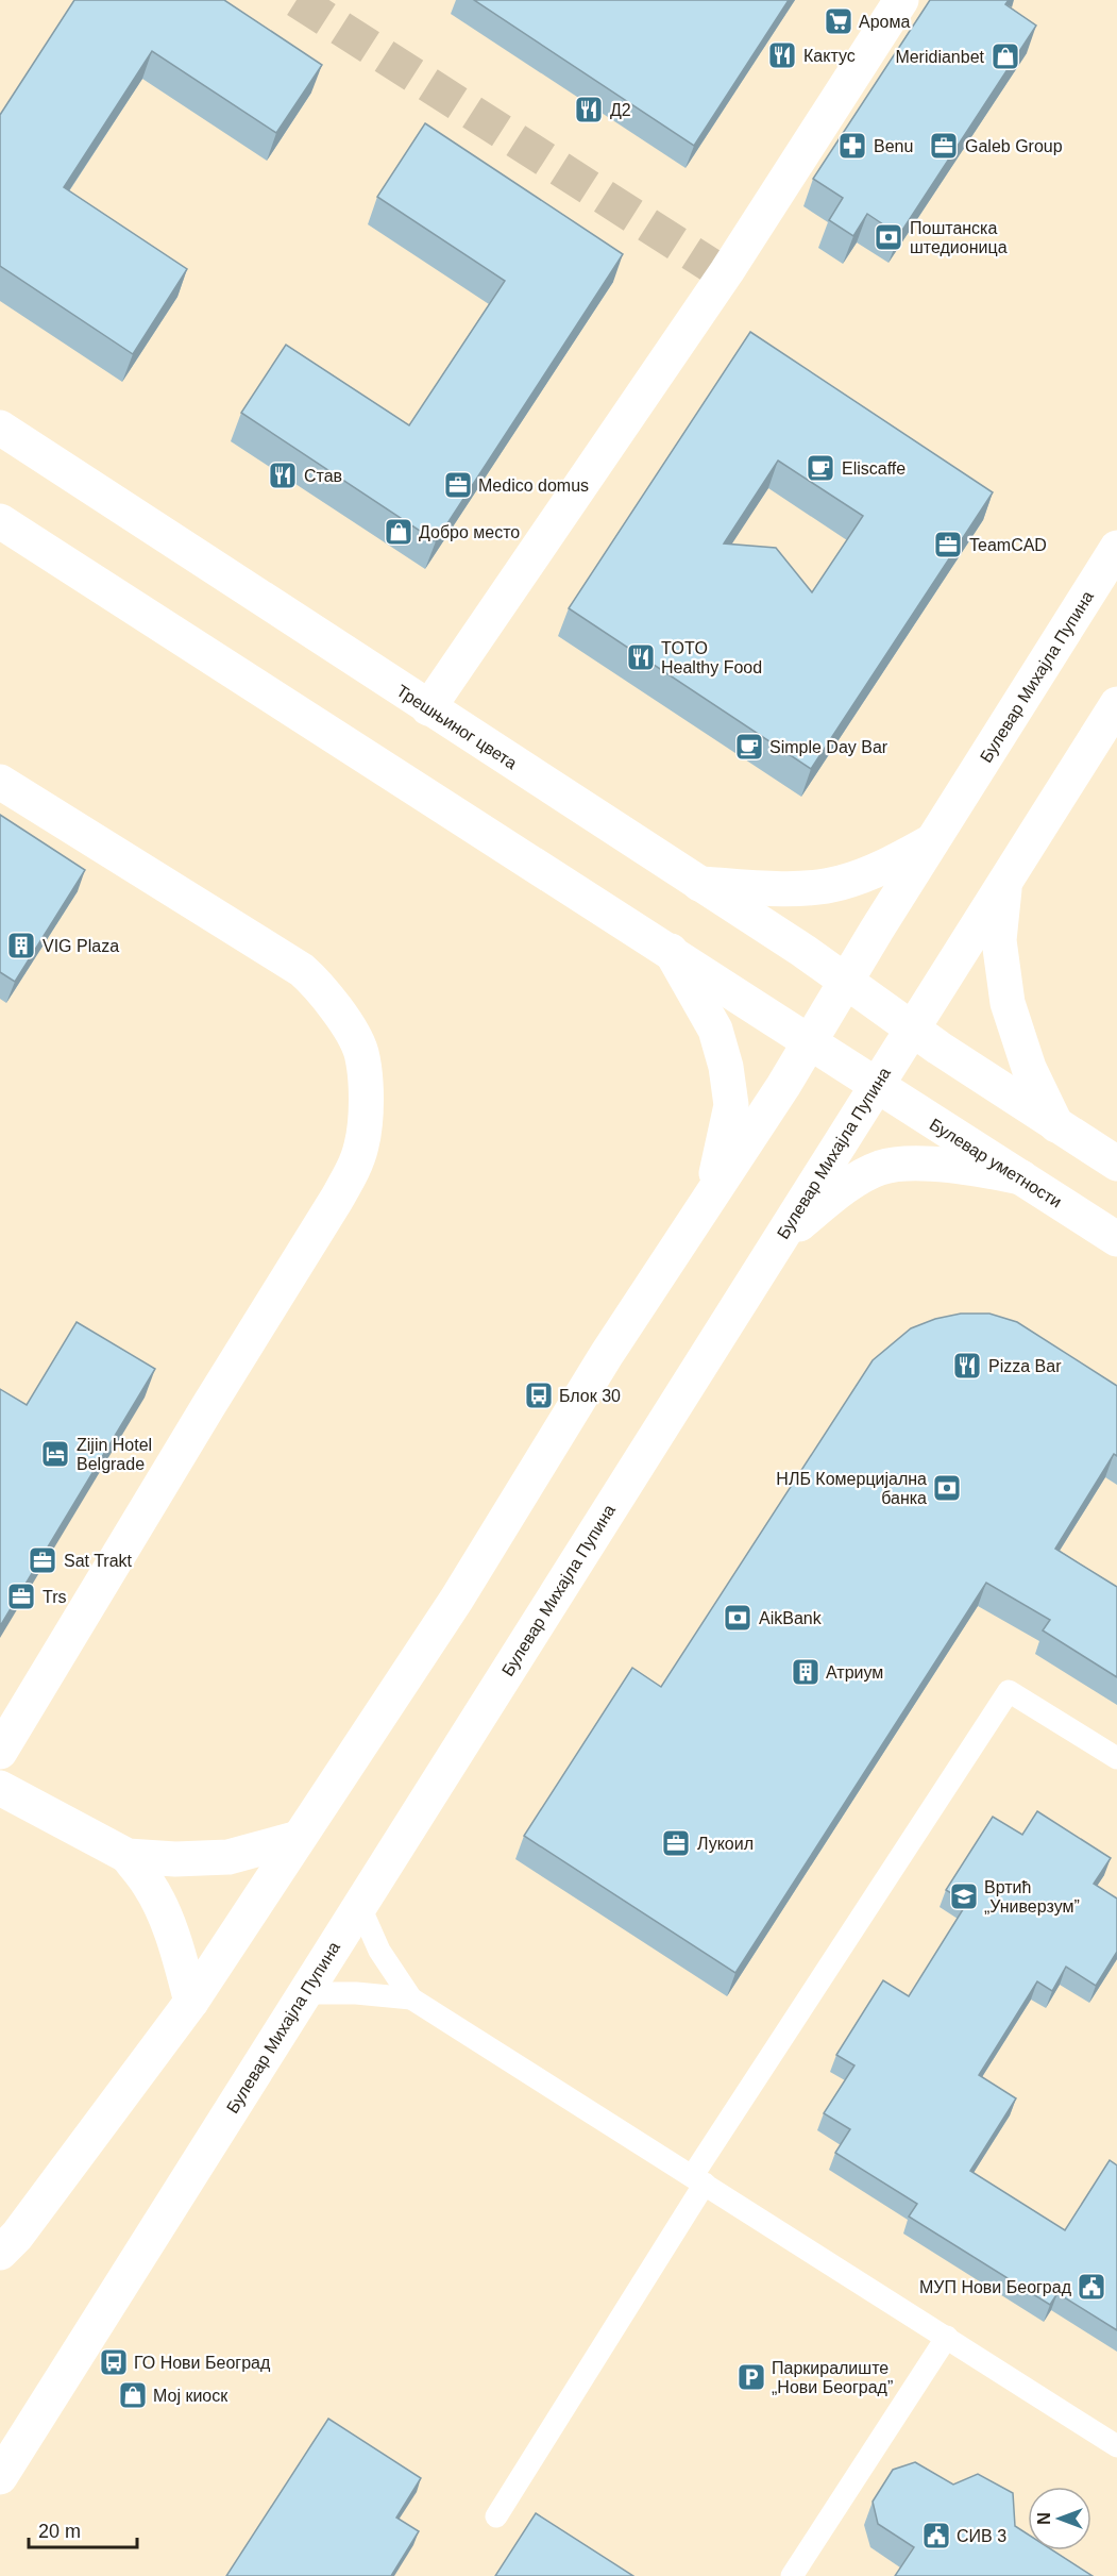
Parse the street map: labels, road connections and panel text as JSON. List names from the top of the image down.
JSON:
{
  "streets": {
    "street": ["Булевар Михајла Пупина", "Трешњиног цвета", "Булевар уметности"]
  },
  "crossings": [
    ["Булевар Михајла Пупина", "Трешњиног цвета"],
    ["Булевар Михајла Пупина", "Булевар уметности"]
  ],
  "places": {
    "supermarket": ["Арома"],
    "restaurant": [
      "Кактус",
      "Д2",
      "Став",
      "TOTO Healthy Food",
      "Pizza Bar"
    ],
    "shop": ["Meridianbet", "Добро место", "Мој киоск"],
    "pharmacy": ["Benu"],
    "office": [
      "Galeb Group",
      "Medico domus",
      "TeamCAD",
      "Sat Trakt",
      "Trs",
      "Лукоил"
    ],
    "bank": ["Поштанска штедионица", "НЛБ Комерцијална банка", "AikBank"],
    "cafe": ["Eliscaffe", "Simple Day Bar"],
    "building": ["VIG Plaza", "Атриум"],
    "bus stop": ["Блок 30", "ГО Нови Београд"],
    "hotel": ["Zijin Hotel Belgrade"],
    "school or university": ["Вртић „Универзум”"],
    "public building": ["МУП Нови Београд", "СИВ 3"],
    "parking": ["Паркиралиште „Нови Београд”"]
  },
  "scale_bar": "20 m",
  "north": "left"
}
